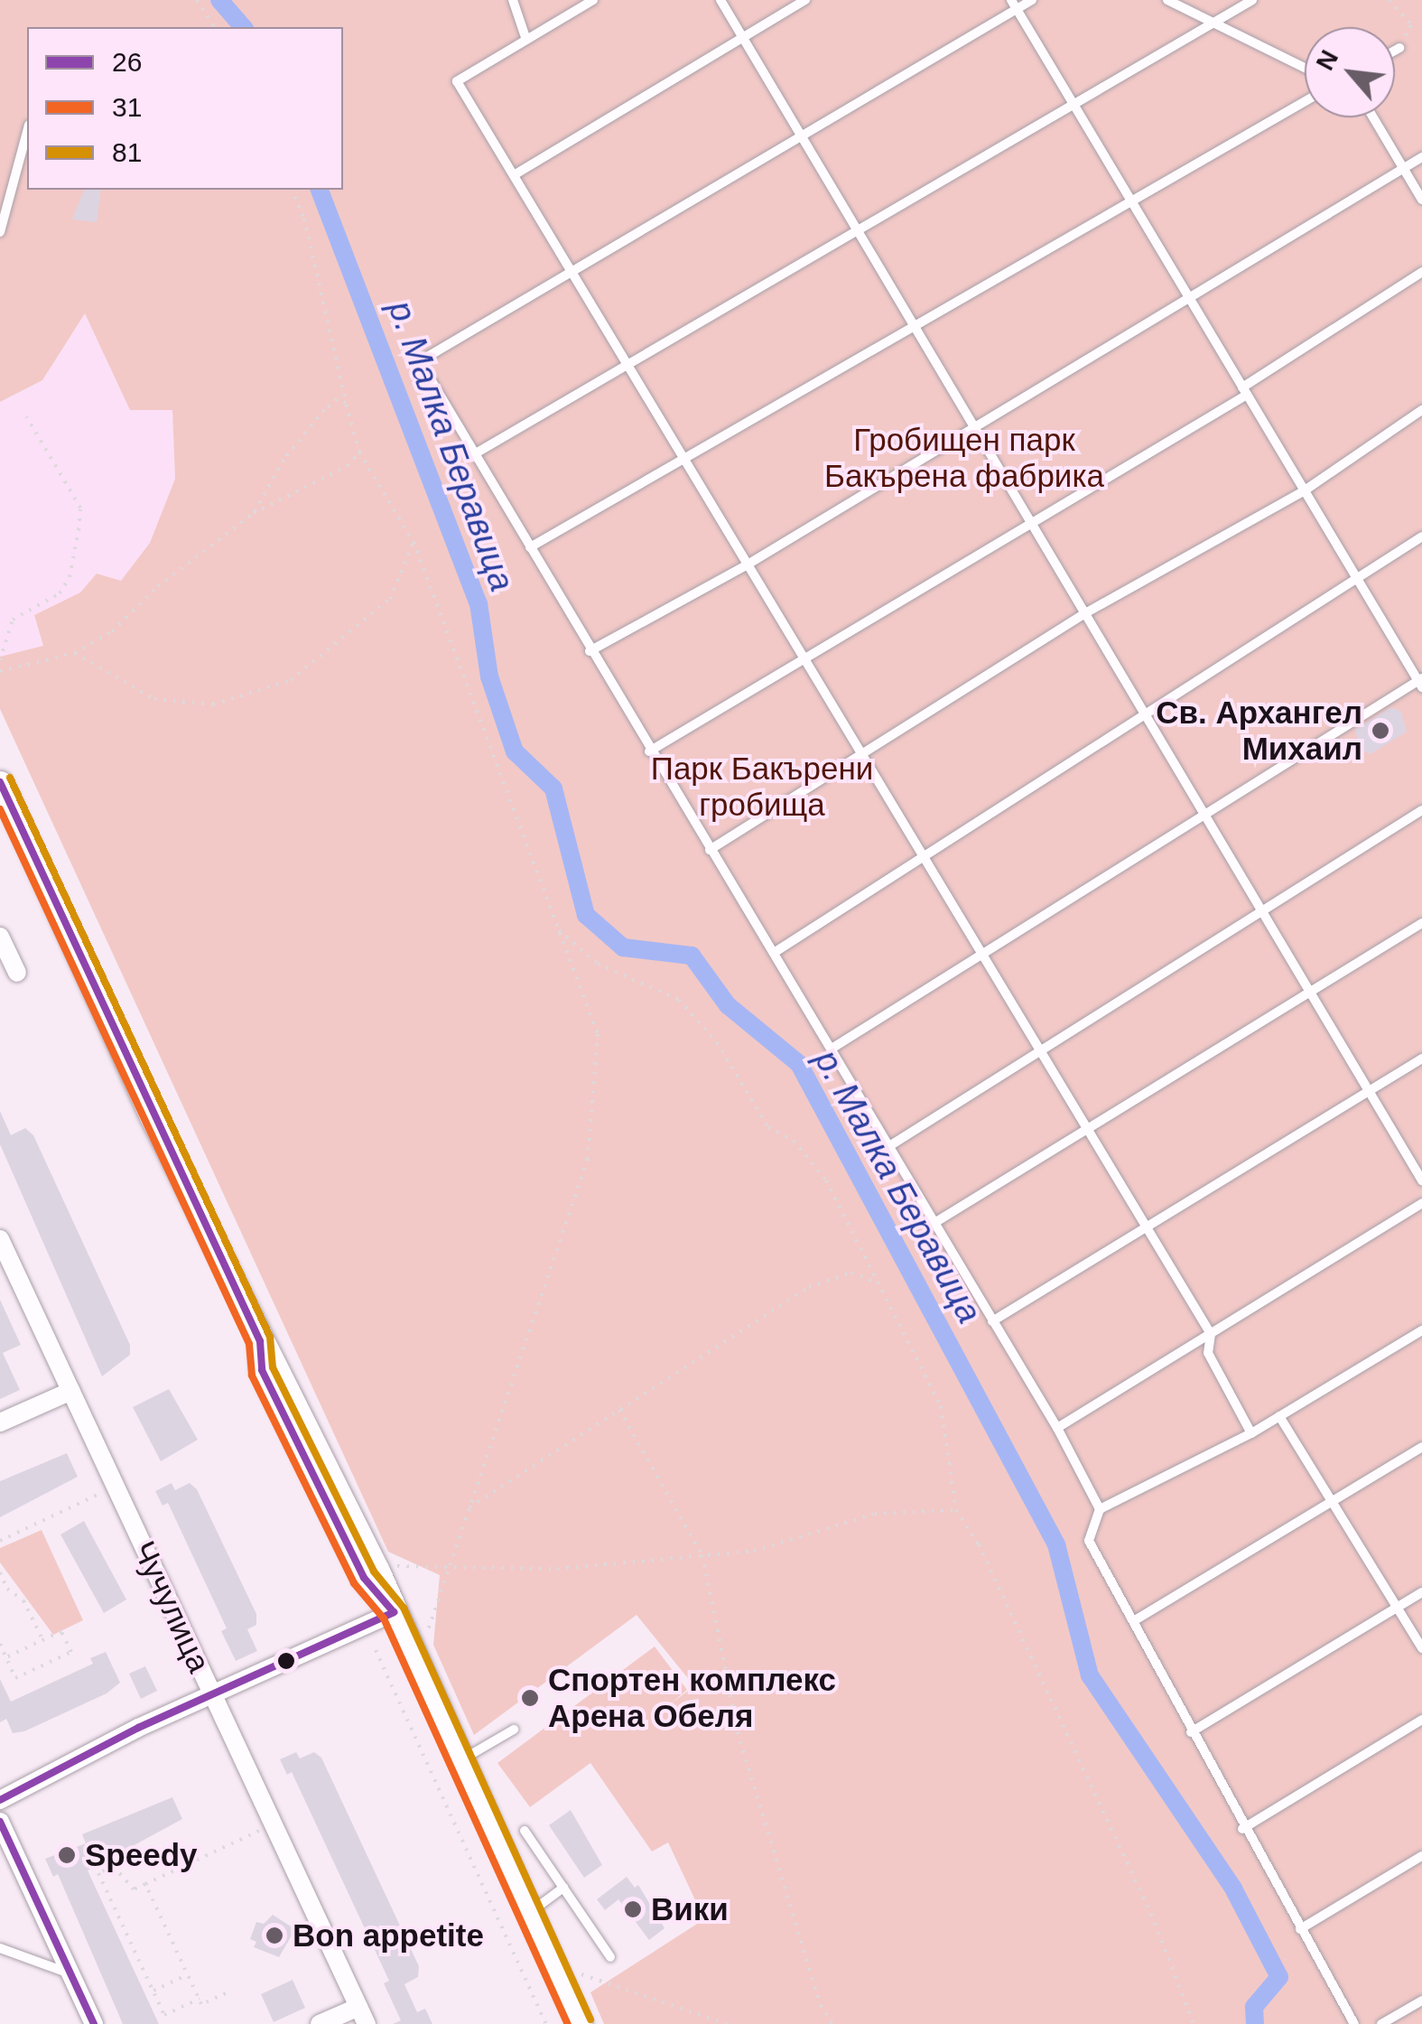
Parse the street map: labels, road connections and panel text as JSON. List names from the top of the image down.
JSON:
{
  "streets": {
    "street": ["Чучулица"]
  },
  "water": ["р. Малка Беравица"],
  "parks": ["Гробищен парк Бакърена фабрика", "Парк Бакърени гробища"],
  "places": [
    "Св. Архангел Михаил",
    "Спортен комплекс Арена Обеля",
    "Speedy",
    "Вики",
    "Bon appetite"
  ],
  "lines": ["transit line 81", "transit line 26", "transit line 31"],
  "legend": ["26", "31", "81"],
  "north": "top left"
}
